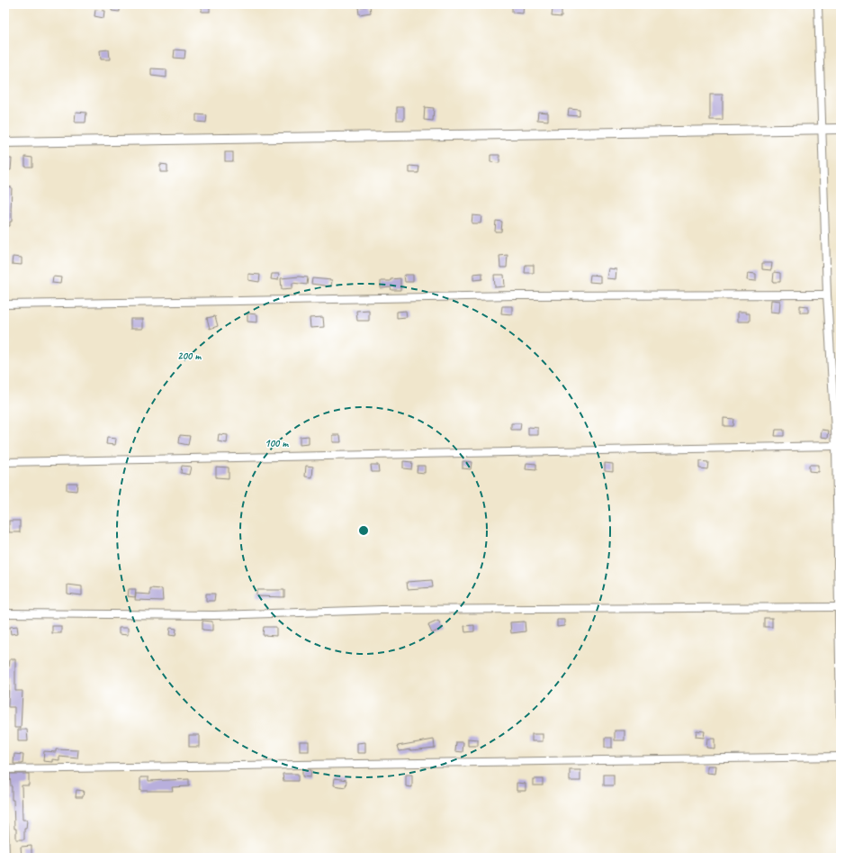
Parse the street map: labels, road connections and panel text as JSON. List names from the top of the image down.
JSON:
{
  "rings": ["200 m", "100 m"]
}
